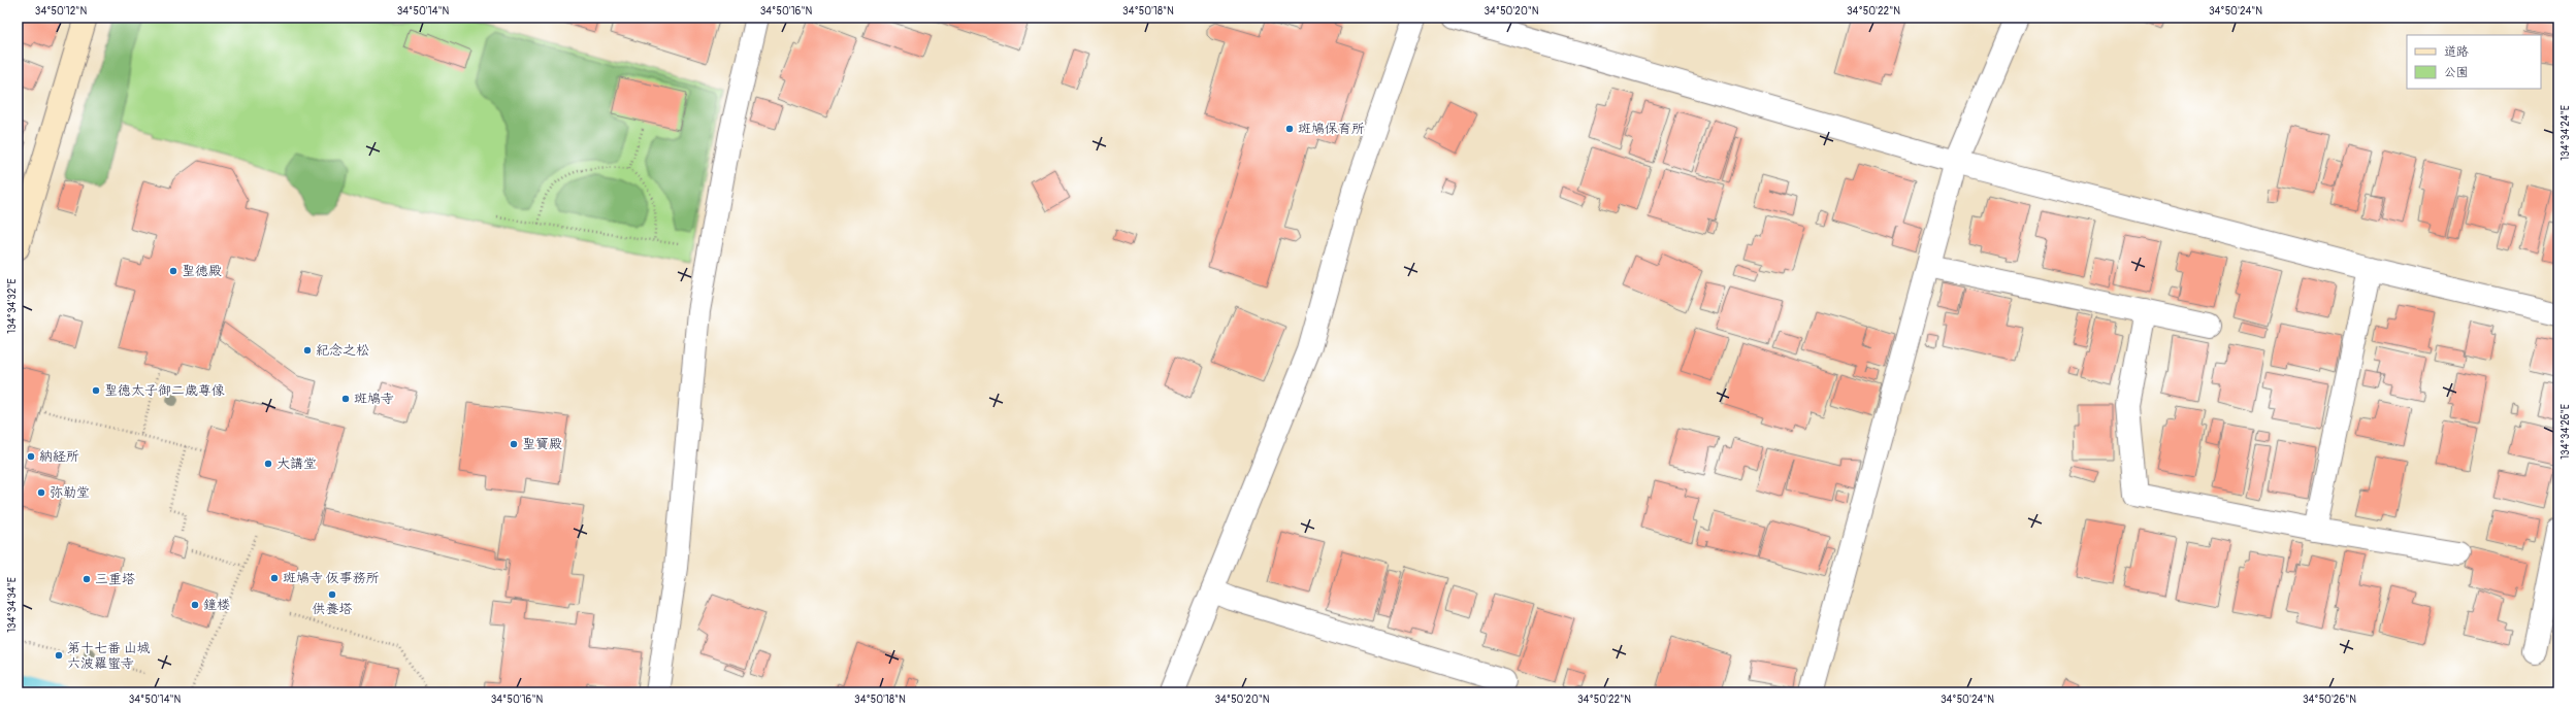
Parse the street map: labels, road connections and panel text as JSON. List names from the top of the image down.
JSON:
{
  "places": [
    "斑鳩保育所",
    "聖徳殿",
    "紀念之松",
    "聖德太子御二歳尊像",
    "斑鳩寺",
    "聖寶殿",
    "納経所",
    "大講堂",
    "弥勒堂",
    "斑鳩寺 仮事務所",
    "三重塔",
    "供養塔",
    "鐘楼",
    "第十七番 山城 六波羅蜜寺"
  ],
  "legend": ["道路", "公園"],
  "coordinates": [
    "34°50'12\"N",
    "34°50'14\"N",
    "34°50'16\"N",
    "34°50'18\"N",
    "34°50'20\"N",
    "34°50'22\"N",
    "34°50'24\"N",
    "134°34'24\"E",
    "134°34'32\"E",
    "134°34'26\"E",
    "134°34'34\"E",
    "34°50'26\"N"
  ]
}
